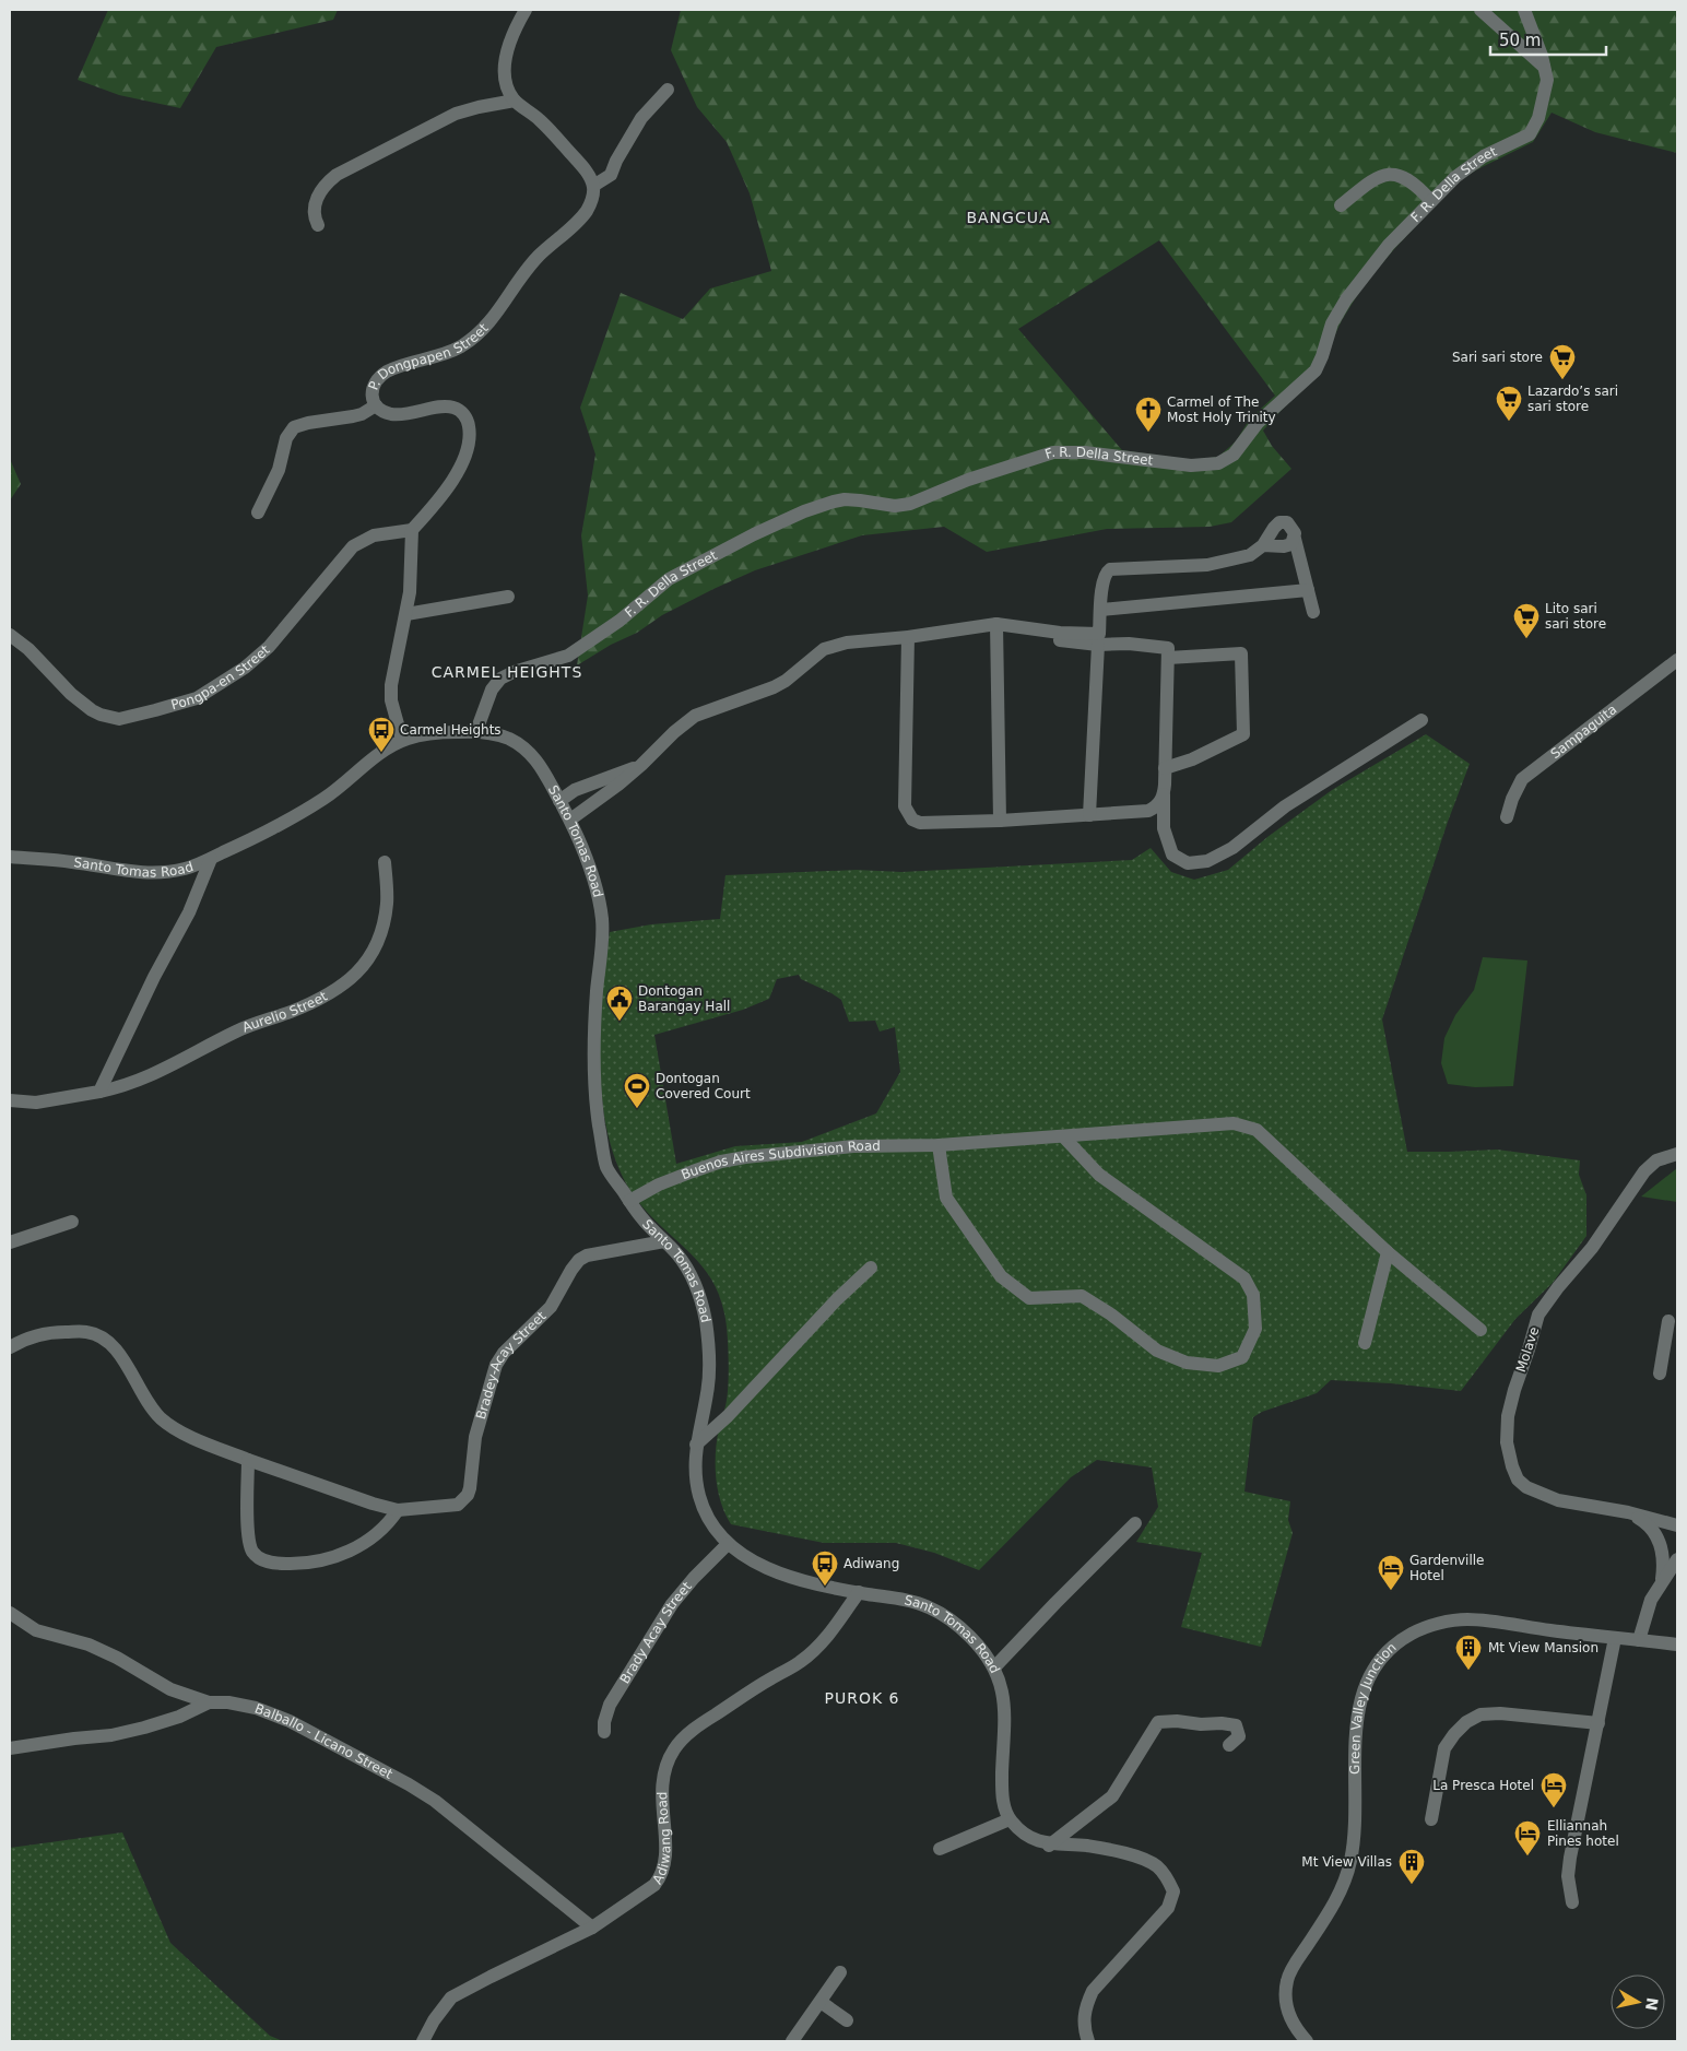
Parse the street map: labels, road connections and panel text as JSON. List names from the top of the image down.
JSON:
{
  "streets": {
    "street": [
      "F. R. Della Street",
      "P. Dongpapen Street",
      "Pongpa-en Street",
      "Sampaguita",
      "Santo Tomas Road",
      "Aurelio Street",
      "Buenos Aires Subdivision Road",
      "Molave",
      "Bradey-Acay Street",
      "Brady Acay Street",
      "Green Valley Junction",
      "Balballo - Licano Street",
      "Adiwang Road"
    ]
  },
  "crossings": [
    ["F. R. Della Street", "Santo Tomas Road"],
    ["P. Dongpapen Street", "Pongpa-en Street"],
    ["Santo Tomas Road", "Buenos Aires Subdivision Road"],
    ["Santo Tomas Road", "Bradey-Acay Street"],
    ["Santo Tomas Road", "Brady Acay Street"],
    ["Santo Tomas Road", "Adiwang Road"],
    ["Balballo - Licano Street", "Adiwang Road"]
  ],
  "districts": ["BANGCUA", "CARMEL HEIGHTS", "PUROK 6"],
  "places": {
    "supermarket": ["Sari sari store", "Lazardo’s sari sari store", "Lito sari sari store"],
    "church": ["Carmel of The Most Holy Trinity"],
    "bus stop": ["Carmel Heights", "Adiwang"],
    "public building": ["Dontogan Barangay Hall"],
    "sports": ["Dontogan Covered Court"],
    "hotel": ["Gardenville Hotel", "La Presca Hotel", "Elliannah Pines hotel"],
    "building": ["Mt View Mansion", "Mt View Villas"]
  },
  "scale_bar": "50 m",
  "north": "right"
}
